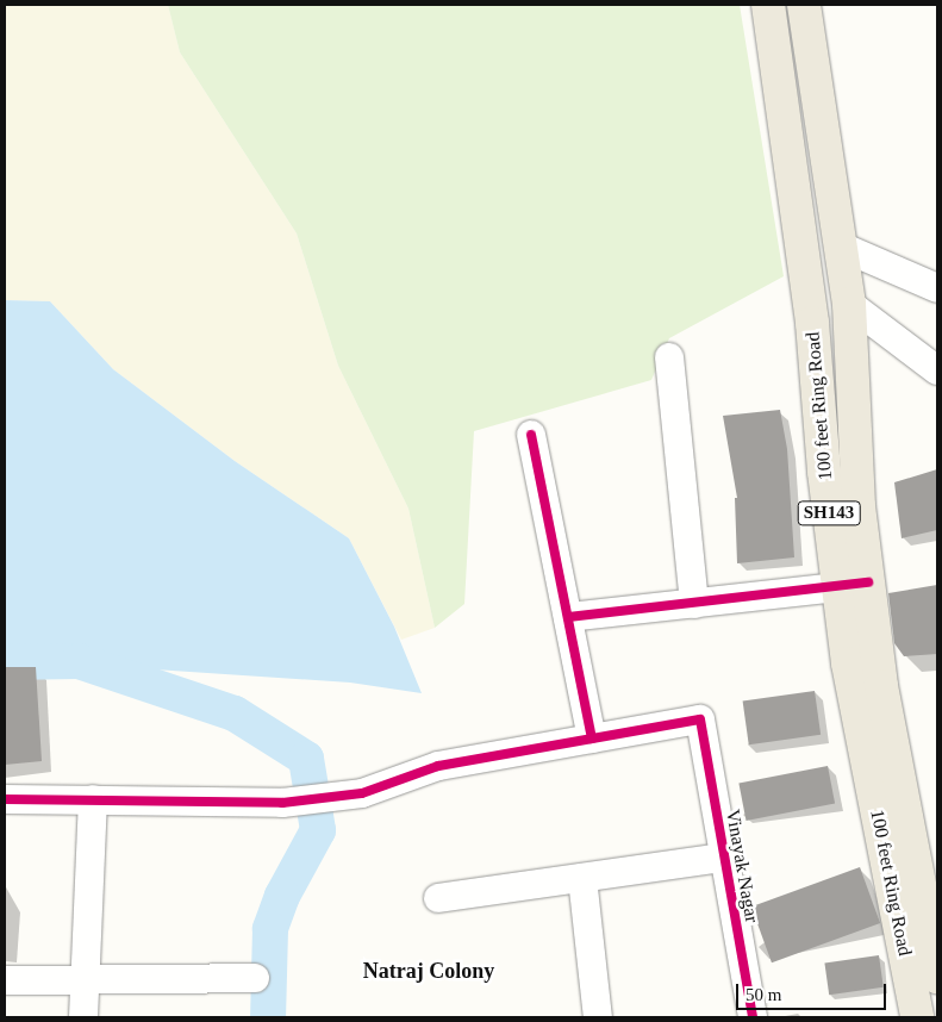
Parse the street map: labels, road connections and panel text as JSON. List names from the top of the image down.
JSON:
{
  "streets": {
    "main road": ["100 feet Ring Road", "SH143"],
    "street": ["Vinayak Nagar"]
  },
  "districts": ["Natraj Colony"],
  "scale_bar": "50 m"
}
